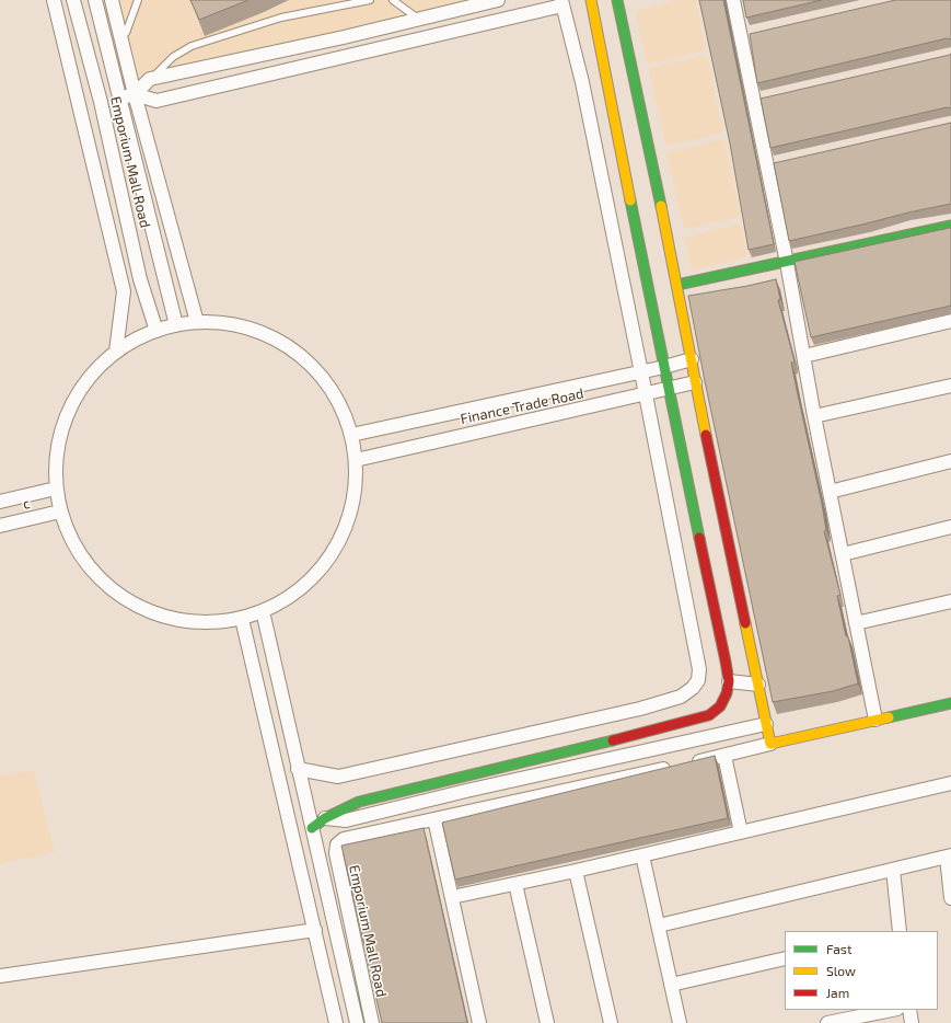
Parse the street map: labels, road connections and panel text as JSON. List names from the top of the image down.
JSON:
{
  "streets": {
    "street": ["Emporium Mall Road", "Finance Trade Road", "c"]
  },
  "legend": ["Fast", "Slow", "Jam"]
}
